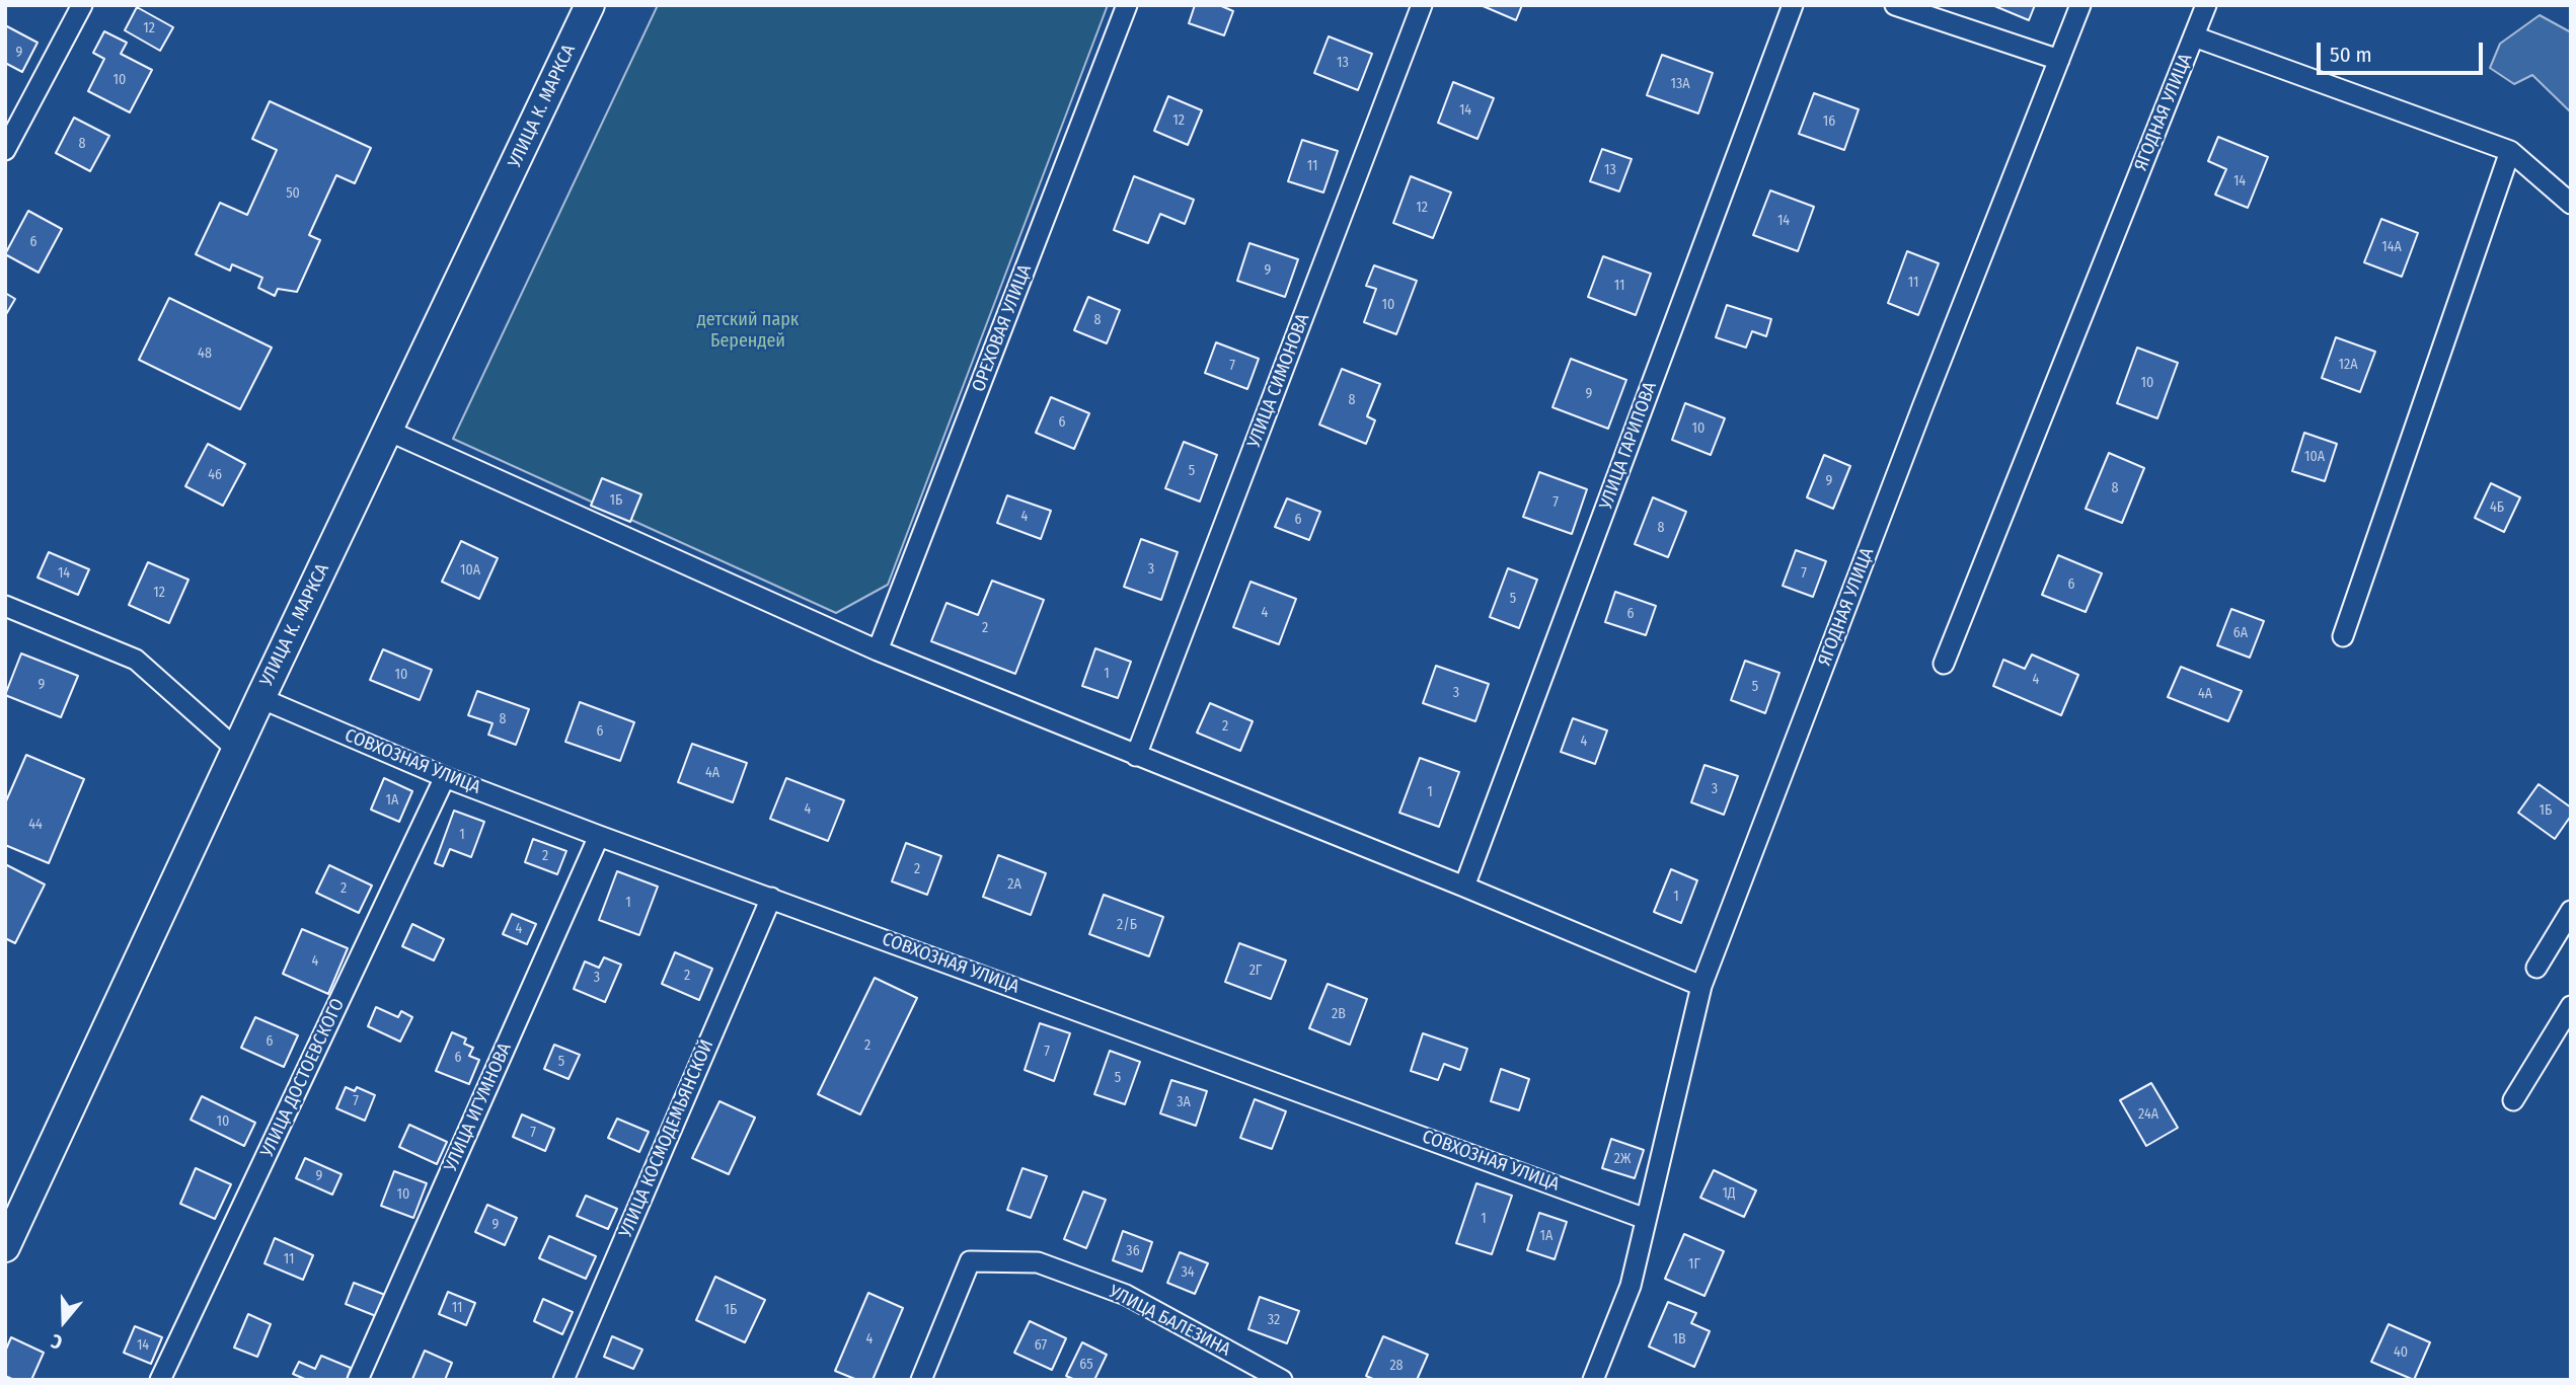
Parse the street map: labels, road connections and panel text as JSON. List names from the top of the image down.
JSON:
{
  "streets": {
    "main road": ["УЛИЦА К. МАРКСА"],
    "street": [
      "ЯГОДНАЯ УЛИЦА",
      "ОРЕХОВАЯ УЛИЦА",
      "УЛИЦА СИМОНОВА",
      "УЛИЦА ГАРИПОВА",
      "СОВХОЗНАЯ УЛИЦА",
      "УЛИЦА ДОСТОЕВСКОГО",
      "УЛИЦА ИГУМНОВА",
      "УЛИЦА КОСМОДЕМЬЯНСКОЙ",
      "УЛИЦА БАЛЕЗИНА"
    ]
  },
  "crossings": [
    ["УЛИЦА К. МАРКСА", "СОВХОЗНАЯ УЛИЦА"],
    ["ЯГОДНАЯ УЛИЦА", "СОВХОЗНАЯ УЛИЦА"],
    ["СОВХОЗНАЯ УЛИЦА", "УЛИЦА ДОСТОЕВСКОГО"],
    ["СОВХОЗНАЯ УЛИЦА", "УЛИЦА ИГУМНОВА"],
    ["СОВХОЗНАЯ УЛИЦА", "УЛИЦА КОСМОДЕМЬЯНСКОЙ"]
  ],
  "parks": ["детский парк Берендей"],
  "house_numbers": [
    "12",
    "9",
    "13",
    "10",
    "13А",
    "14",
    "12",
    "16",
    "8",
    "11",
    "13",
    "14",
    "50",
    "12",
    "14",
    "6",
    "14А",
    "9",
    "11",
    "11",
    "10",
    "8",
    "48",
    "12А",
    "7",
    "10",
    "9",
    "8",
    "6",
    "10",
    "10А",
    "5",
    "46",
    "9",
    "8",
    "1Б",
    "7",
    "4Б",
    "4",
    "6",
    "8",
    "3",
    "10А",
    "14",
    "7",
    "6",
    "12",
    "5",
    "4",
    "6",
    "2",
    "6А",
    "1",
    "10",
    "4",
    "9",
    "5",
    "3",
    "4А",
    "8",
    "2",
    "6",
    "4",
    "4А",
    "3",
    "1",
    "1А",
    "4",
    "1Б",
    "44",
    "1",
    "2",
    "2",
    "2А",
    "2",
    "1",
    "1",
    "2/Б",
    "4",
    "4",
    "2Г",
    "2",
    "3",
    "2В",
    "6",
    "2",
    "7",
    "6",
    "5",
    "5",
    "7",
    "3А",
    "24А",
    "10",
    "7",
    "2Ж",
    "9",
    "1Д",
    "10",
    "1",
    "9",
    "1А",
    "36",
    "11",
    "1Г",
    "34",
    "11",
    "1Б",
    "32",
    "4",
    "1В",
    "14",
    "67",
    "40",
    "65",
    "28"
  ],
  "scale_bar": "50 m",
  "north": "bottom"
}
